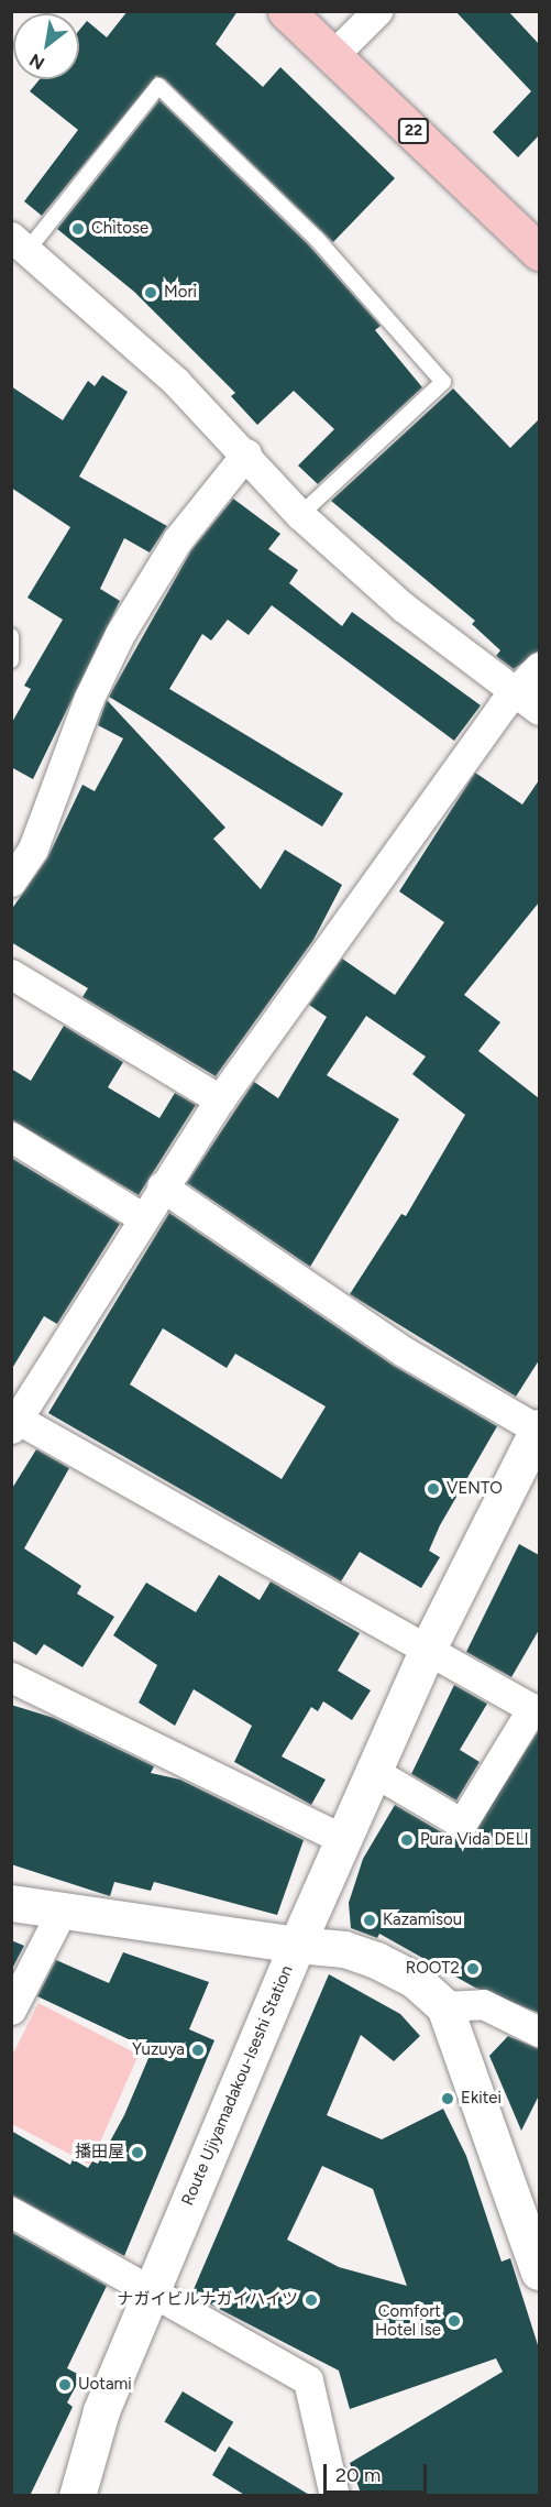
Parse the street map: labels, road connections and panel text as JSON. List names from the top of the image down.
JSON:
{
  "streets": {
    "main road": ["22"],
    "street": ["Route Ujiyamadakou-Iseshi Station"]
  },
  "places": [
    "Chitose",
    "Mori",
    "VENTO",
    "Pura Vida DELI",
    "Kazamisou",
    "ROOT2",
    "Yuzuya",
    "Ekitei",
    "播田屋",
    "ナガイビルナガイハイツ",
    "Comfort Hotel Ise",
    "Uotami"
  ],
  "scale_bar": "20 m",
  "north": "bottom left"
}
